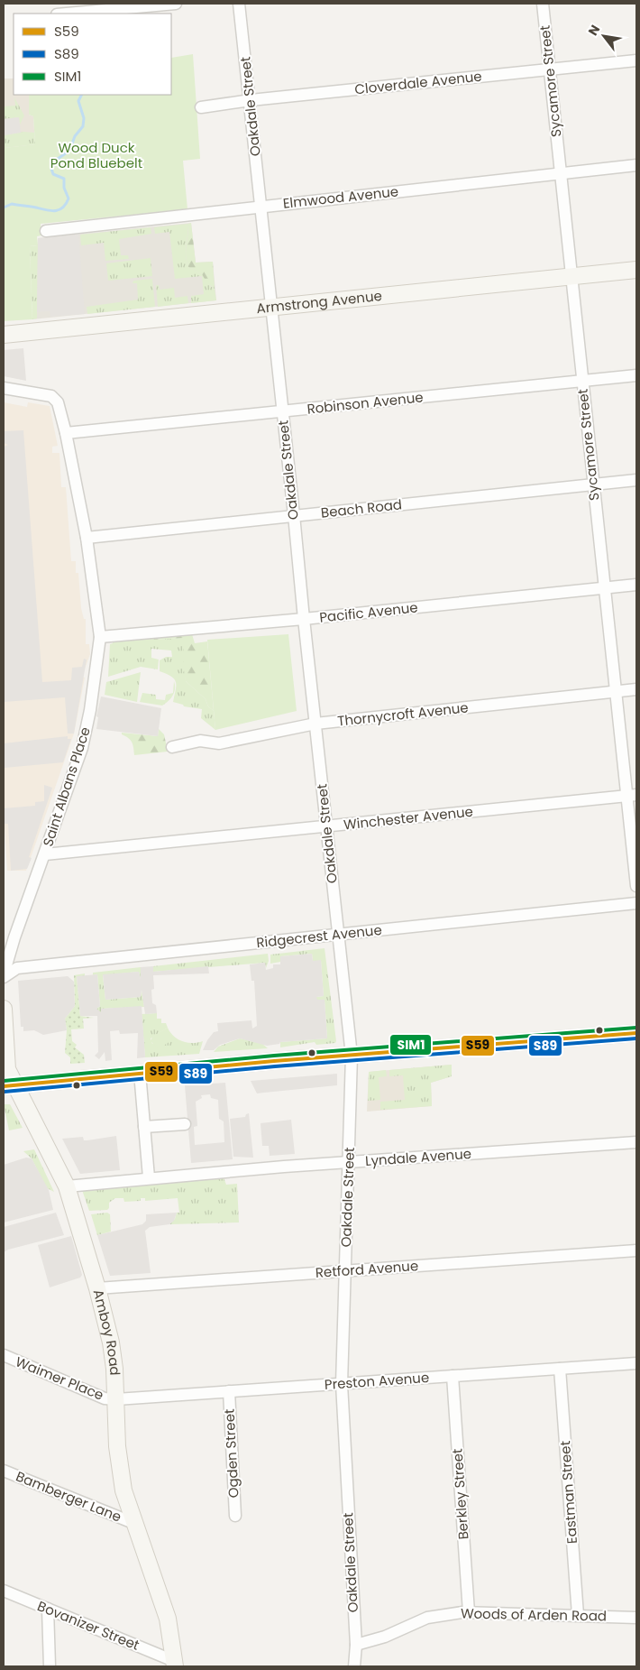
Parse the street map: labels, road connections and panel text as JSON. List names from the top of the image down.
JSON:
{
  "streets": {
    "main road": ["Armstrong Avenue", "Amboy Road"],
    "street": [
      "Sycamore Street",
      "Cloverdale Avenue",
      "Oakdale Street",
      "Elmwood Avenue",
      "Robinson Avenue",
      "Beach Road",
      "Pacific Avenue",
      "Thornycroft Avenue",
      "Saint Albans Place",
      "Winchester Avenue",
      "Ridgecrest Avenue",
      "Lyndale Avenue",
      "Retford Avenue",
      "Waimer Place",
      "Preston Avenue",
      "Ogden Street",
      "Eastman Street",
      "Berkley Street",
      "Bamberger Lane",
      "Woods of Arden Road",
      "Bovanizer Street"
    ]
  },
  "crossings": [
    ["Sycamore Street", "Cloverdale Avenue"],
    ["Sycamore Street", "Elmwood Avenue"],
    ["Sycamore Street", "Armstrong Avenue"],
    ["Sycamore Street", "Robinson Avenue"],
    ["Sycamore Street", "Beach Road"],
    ["Sycamore Street", "Pacific Avenue"],
    ["Sycamore Street", "Thornycroft Avenue"],
    ["Sycamore Street", "Winchester Avenue"],
    ["Cloverdale Avenue", "Oakdale Street"],
    ["Oakdale Street", "Elmwood Avenue"],
    ["Oakdale Street", "Armstrong Avenue"],
    ["Oakdale Street", "Robinson Avenue"],
    ["Oakdale Street", "Beach Road"],
    ["Oakdale Street", "Pacific Avenue"],
    ["Oakdale Street", "Thornycroft Avenue"],
    ["Oakdale Street", "Winchester Avenue"],
    ["Oakdale Street", "Ridgecrest Avenue"],
    ["Oakdale Street", "Lyndale Avenue"],
    ["Oakdale Street", "Retford Avenue"],
    ["Oakdale Street", "Preston Avenue"],
    ["Oakdale Street", "Woods of Arden Road"],
    ["Robinson Avenue", "Saint Albans Place"],
    ["Beach Road", "Saint Albans Place"],
    ["Pacific Avenue", "Saint Albans Place"],
    ["Saint Albans Place", "Winchester Avenue"],
    ["Saint Albans Place", "Ridgecrest Avenue"],
    ["Lyndale Avenue", "Amboy Road"],
    ["Retford Avenue", "Amboy Road"],
    ["Amboy Road", "Waimer Place"],
    ["Amboy Road", "Preston Avenue"],
    ["Amboy Road", "Bamberger Lane"],
    ["Amboy Road", "Bovanizer Street"],
    ["Waimer Place", "Preston Avenue"],
    ["Preston Avenue", "Ogden Street"],
    ["Preston Avenue", "Eastman Street"],
    ["Preston Avenue", "Berkley Street"],
    ["Eastman Street", "Woods of Arden Road"],
    ["Berkley Street", "Woods of Arden Road"]
  ],
  "parks": ["Wood Duck Pond Bluebelt"],
  "lines": ["transit line SIM1", "transit line S59", "transit line S89"],
  "legend": ["S59", "S89", "SIM1"],
  "north": "top left"
}
